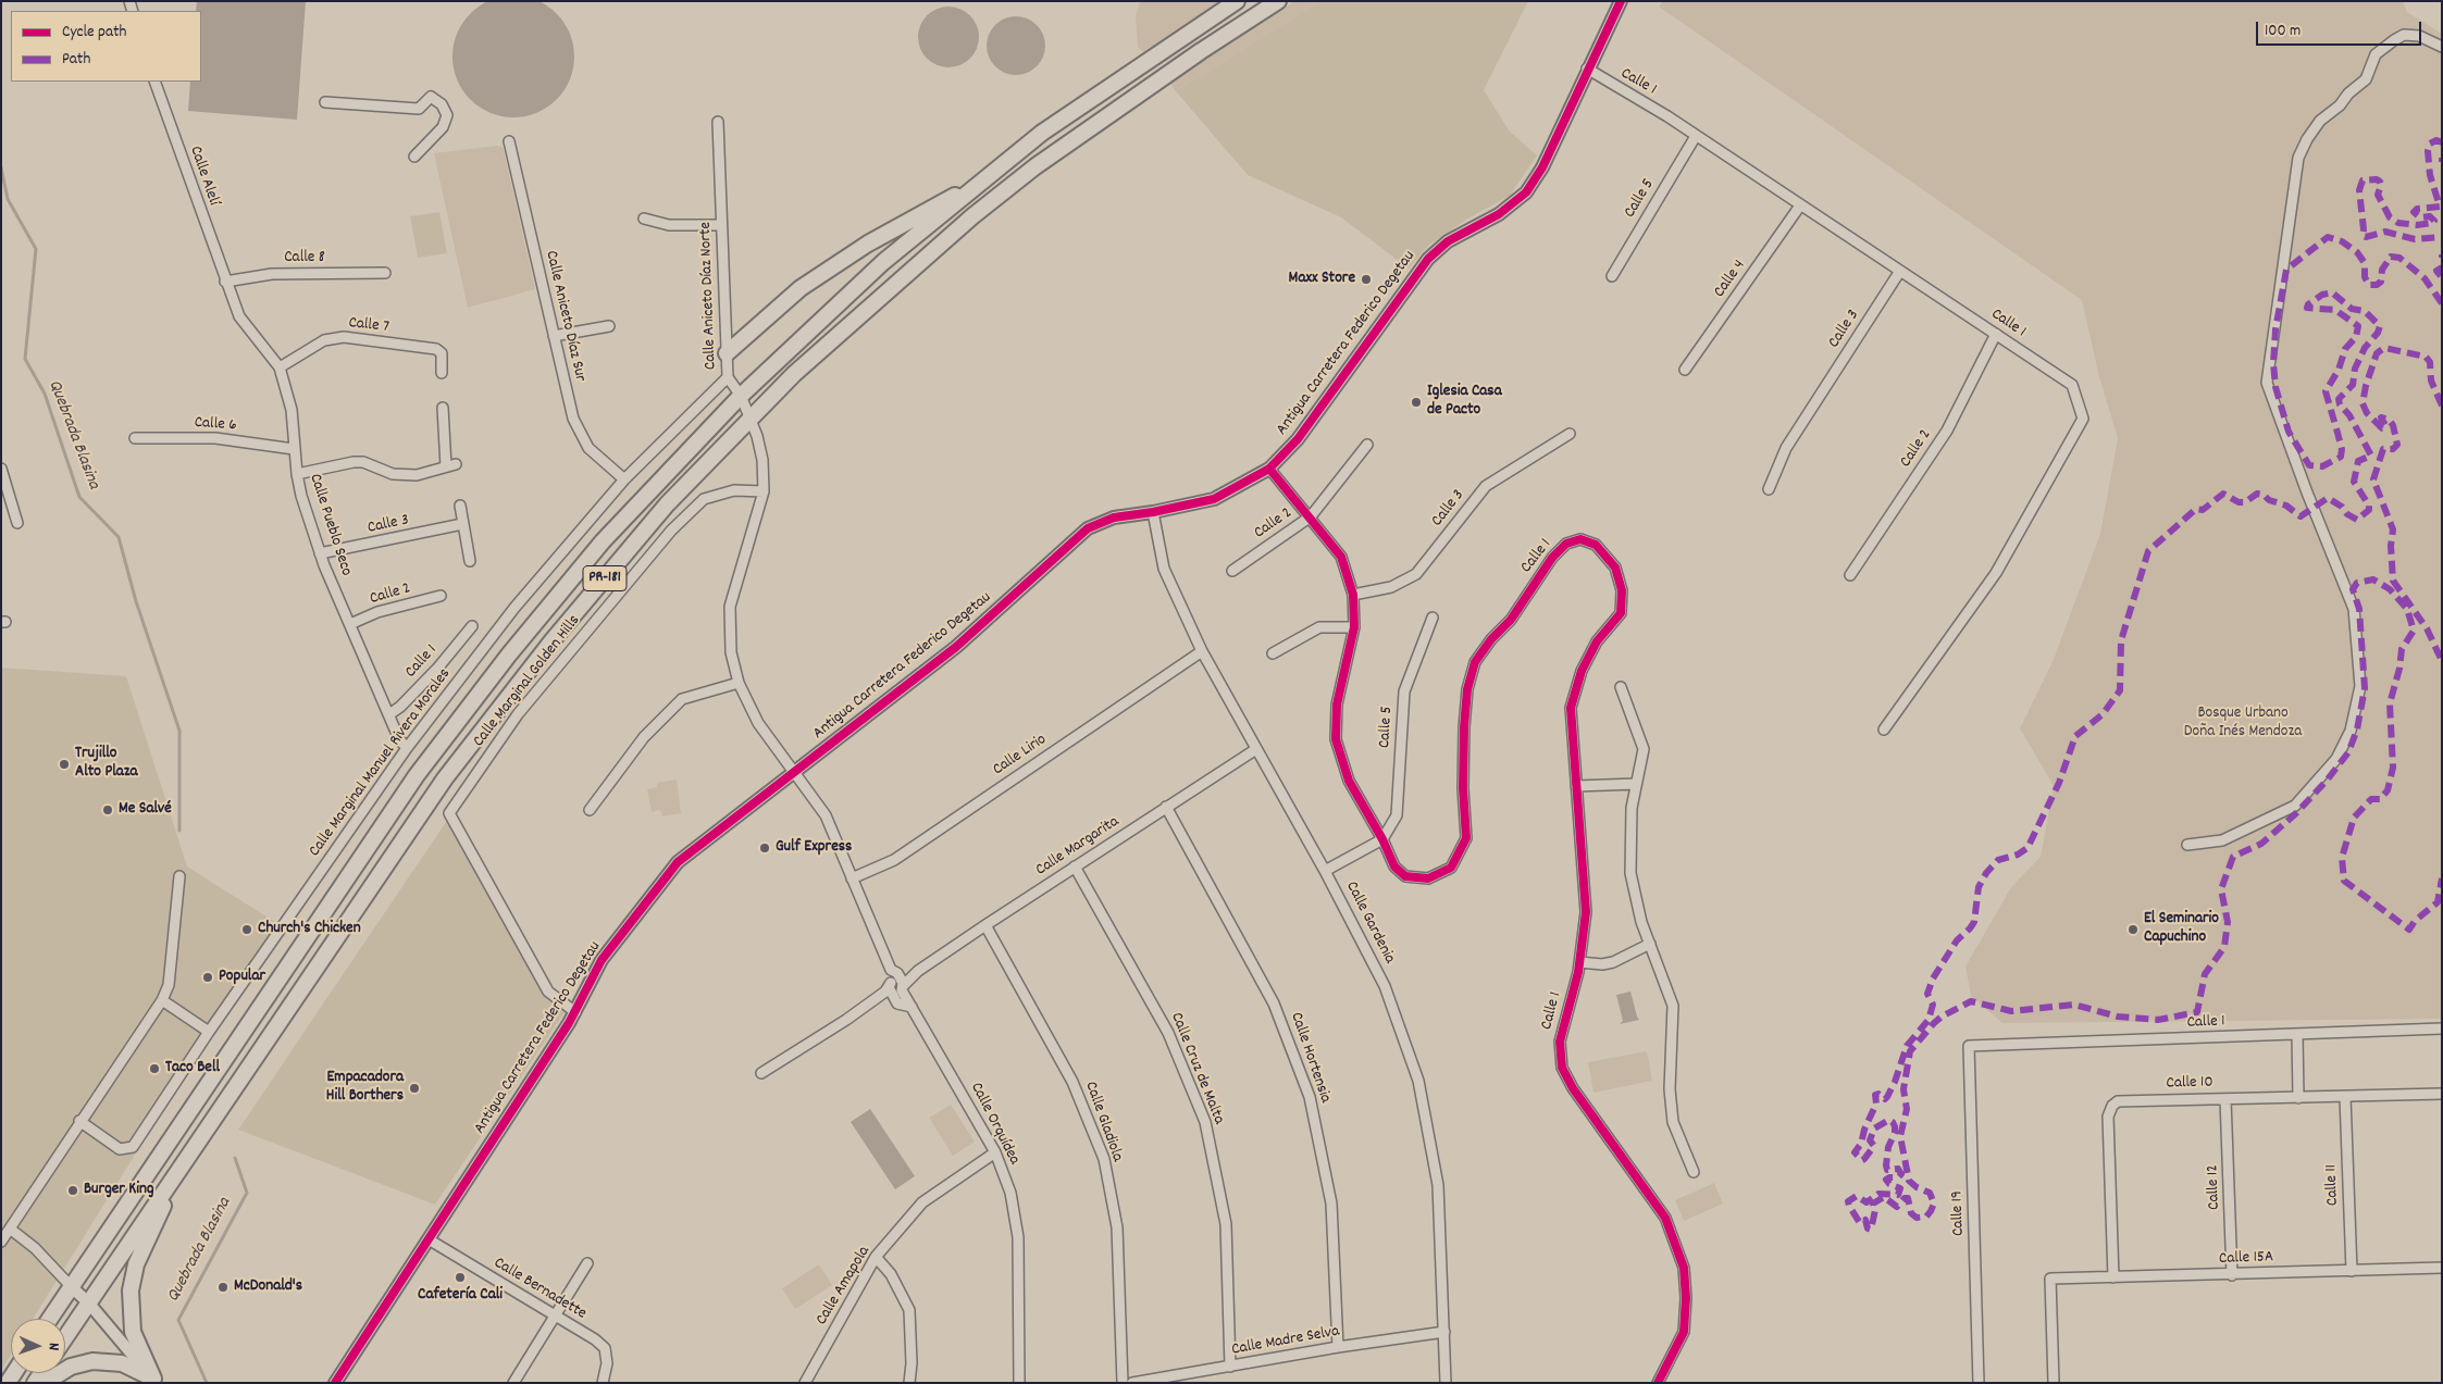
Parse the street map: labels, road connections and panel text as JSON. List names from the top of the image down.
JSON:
{
  "streets": {
    "main road": ["PR-181"],
    "street": [
      "Calle 1",
      "Calle Alelí",
      "Calle 5",
      "Calle 8",
      "Calle 4",
      "Calle Aniceto Díaz Norte",
      "Calle Aniceto Díaz Sur",
      "Calle 7",
      "Calle 3",
      "Antigua Carretera Federico Degetau",
      "Calle 6",
      "Calle 2",
      "Calle Pueblo Seco",
      "Calle Marginal Golden Hills",
      "Calle Lirio",
      "Calle Marginal Manuel Rivera Morales",
      "Calle Margarita",
      "Calle Gardenia",
      "Calle Hortensia",
      "Calle Cruz de Malta",
      "Calle 10",
      "Calle Gladiola",
      "Calle Orquídea",
      "Calle 11",
      "Calle 12",
      "Calle 19",
      "Calle 15A",
      "Calle Amapola",
      "Calle Bernadette",
      "Calle Madre Selva"
    ]
  },
  "crossings": [
    ["Calle 1", "Calle 5"],
    ["Calle 1", "Calle 4"],
    ["Calle 1", "Calle 3"],
    ["Calle 1", "Antigua Carretera Federico Degetau"],
    ["Calle 1", "Calle 2"],
    ["Calle 1", "Calle Pueblo Seco"],
    ["Calle 1", "Calle 19"],
    ["Calle Alelí", "Calle 8"],
    ["Calle Alelí", "Calle Pueblo Seco"],
    ["Calle 8", "Calle Pueblo Seco"],
    ["Calle Aniceto Díaz Norte", "Antigua Carretera Federico Degetau"],
    ["Calle Aniceto Díaz Norte", "PR-181"],
    ["Calle Aniceto Díaz Norte", "Calle Marginal Golden Hills"],
    ["Calle Aniceto Díaz Norte", "Calle Lirio"],
    ["Calle Aniceto Díaz Norte", "Calle Marginal Manuel Rivera Morales"],
    ["Calle Aniceto Díaz Norte", "Calle Margarita"],
    ["Calle Aniceto Díaz Norte", "Calle Orquídea"],
    ["Calle Aniceto Díaz Sur", "Calle Marginal Manuel Rivera Morales"],
    ["Calle 7", "Calle Pueblo Seco"],
    ["Calle 3", "Calle Pueblo Seco"],
    ["Antigua Carretera Federico Degetau", "Calle Marginal Golden Hills"],
    ["Antigua Carretera Federico Degetau", "Calle Gardenia"],
    ["Antigua Carretera Federico Degetau", "Calle Bernadette"],
    ["Calle 6", "Calle Pueblo Seco"],
    ["Calle 2", "Calle Pueblo Seco"],
    ["Calle Pueblo Seco", "Calle Marginal Manuel Rivera Morales"],
    ["Calle Lirio", "Calle Gardenia"],
    ["Calle Margarita", "Calle Gardenia"],
    ["Calle Margarita", "Calle Hortensia"],
    ["Calle Margarita", "Calle Cruz de Malta"],
    ["Calle Margarita", "Calle Gladiola"],
    ["Calle Margarita", "Calle Orquídea"],
    ["Calle Gardenia", "Calle Madre Selva"],
    ["Calle Hortensia", "Calle Madre Selva"],
    ["Calle Cruz de Malta", "Calle Madre Selva"],
    ["Calle 10", "Calle 11"],
    ["Calle 10", "Calle 12"],
    ["Calle 10", "Calle 15A"],
    ["Calle Orquídea", "Calle Amapola"],
    ["Calle 11", "Calle 15A"],
    ["Calle 12", "Calle 15A"]
  ],
  "water": ["Quebrada Blasina"],
  "parks": ["Bosque Urbano Doña Inés Mendoza"],
  "places": [
    "Maxx Store",
    "Iglesia Casa de Pacto",
    "Trujillo Alto Plaza",
    "Me Salvé",
    "Gulf Express",
    "Church's Chicken",
    "El Seminario Capuchino",
    "Popular",
    "Taco Bell",
    "Empacadora Hill Borthers",
    "Burger King",
    "Cafetería Cali",
    "McDonald's"
  ],
  "legend": ["Cycle path", "Path"],
  "scale_bar": "100 m",
  "north": "right"
}
